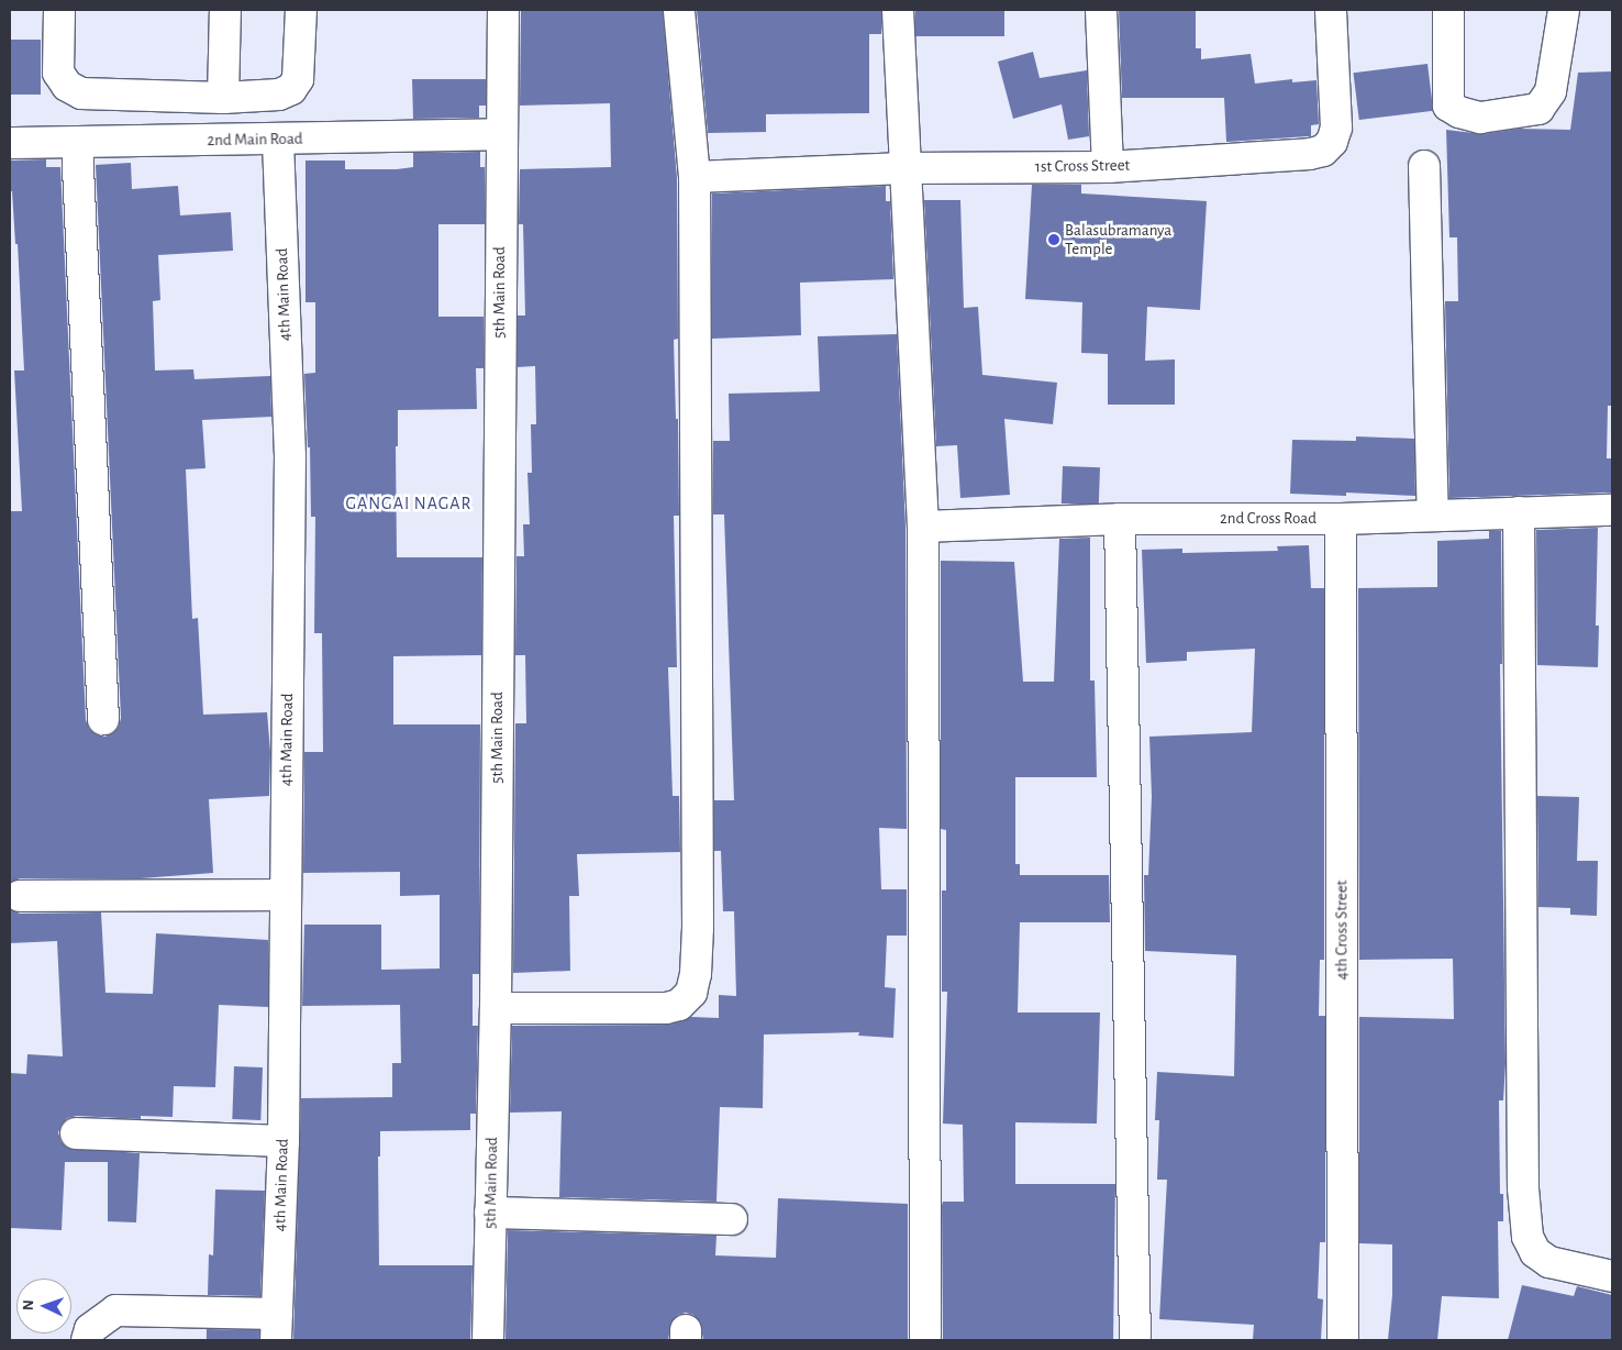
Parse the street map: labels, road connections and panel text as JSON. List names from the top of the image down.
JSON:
{
  "streets": {
    "street": [
      "2nd Main Road",
      "1st Cross Street",
      "5th Main Road",
      "4th Main Road",
      "2nd Cross Road",
      "4th Cross Street"
    ]
  },
  "crossings": [
    ["2nd Main Road", "5th Main Road"],
    ["2nd Main Road", "4th Main Road"],
    ["2nd Cross Road", "4th Cross Street"]
  ],
  "districts": ["GANGAI NAGAR"],
  "places": ["Balasubramanya Temple"],
  "north": "left"
}
